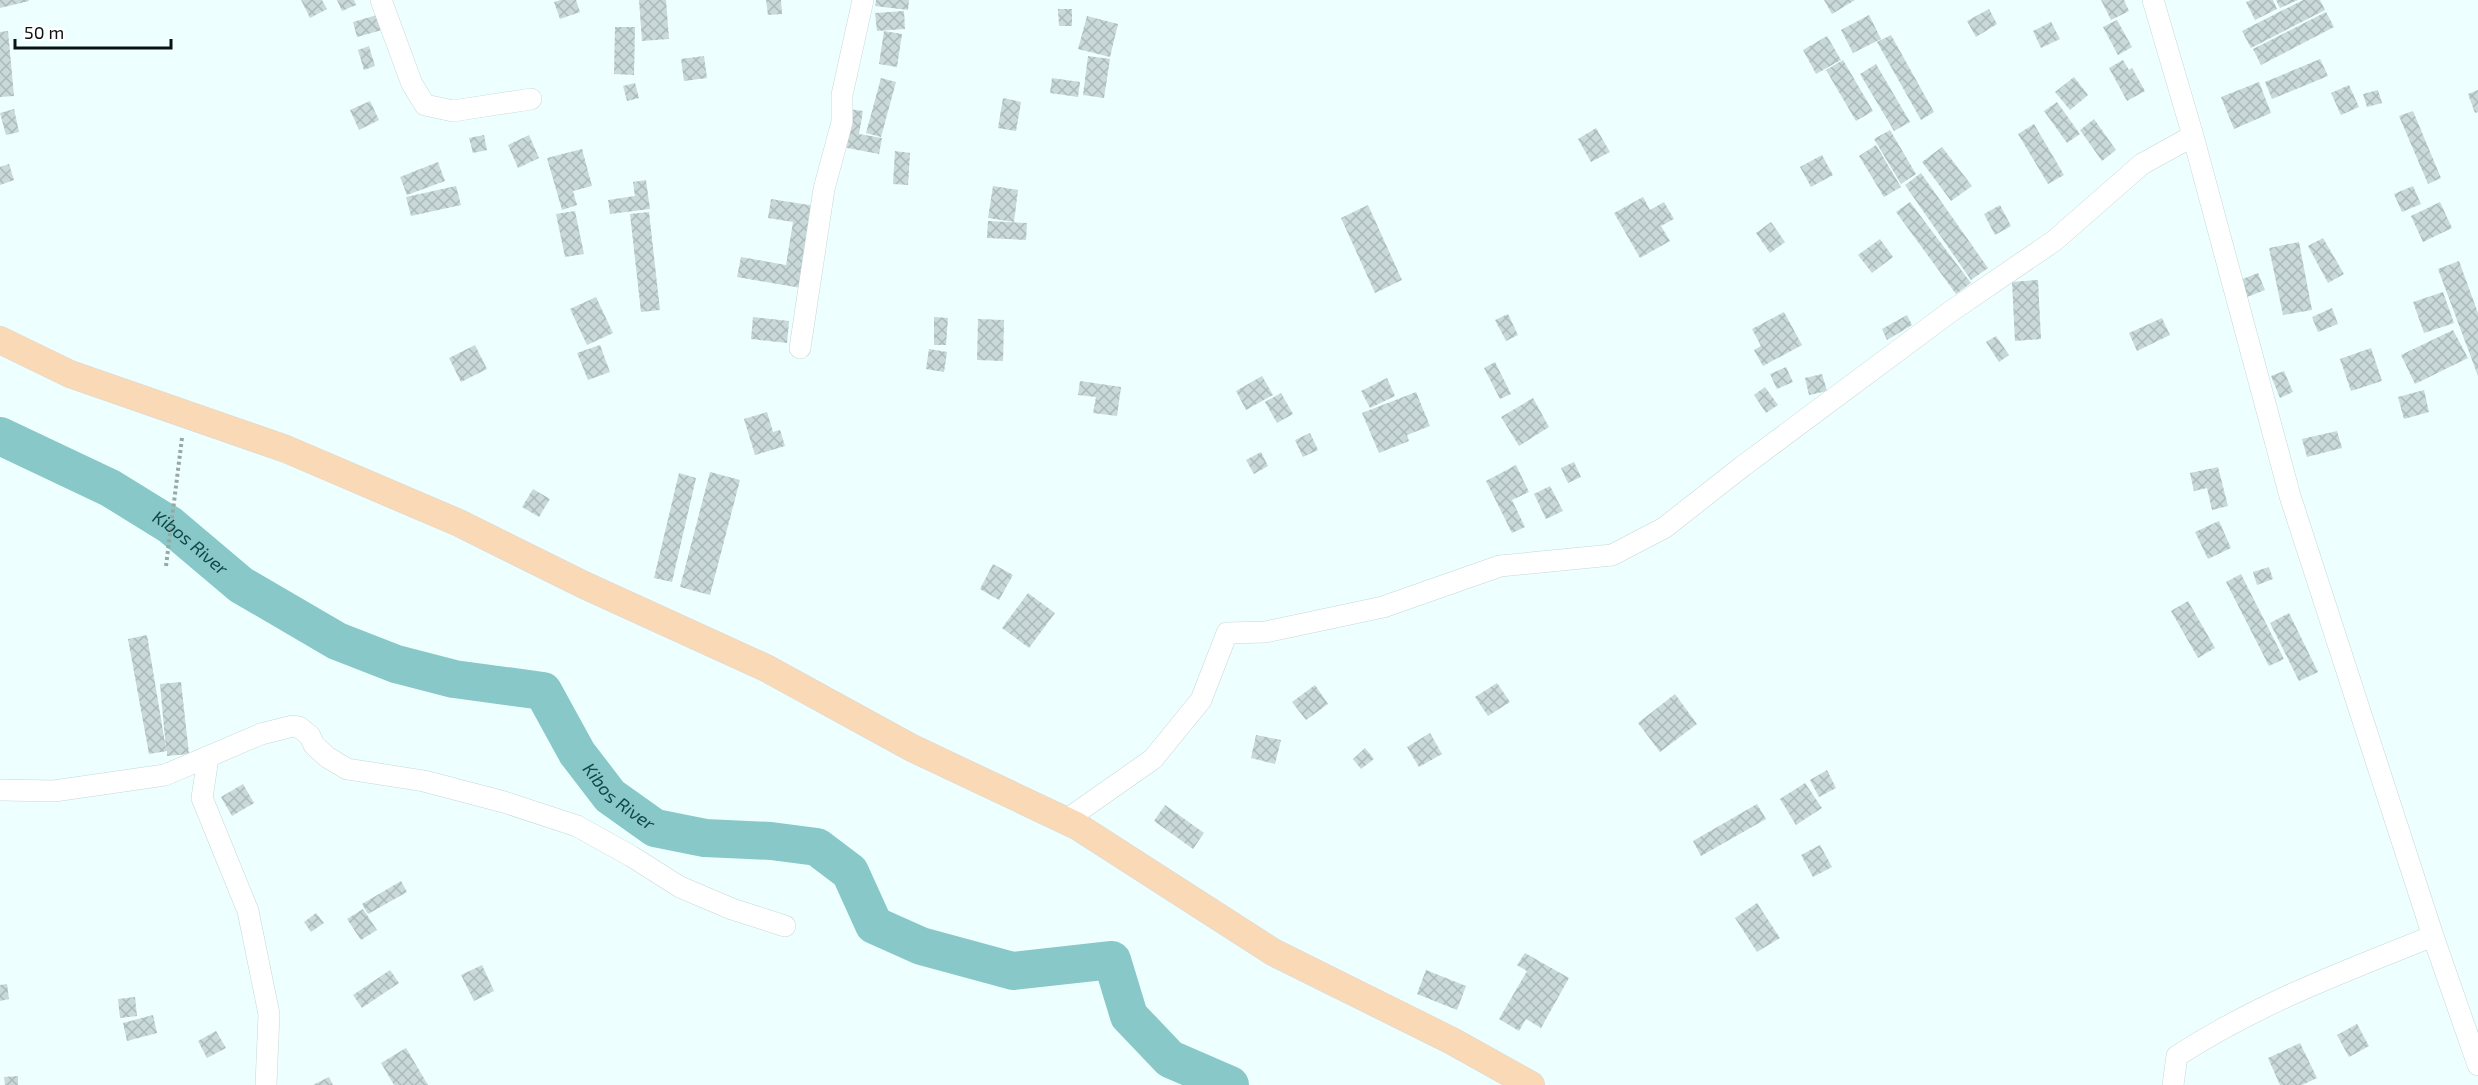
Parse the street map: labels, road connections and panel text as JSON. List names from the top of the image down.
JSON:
{
  "water": ["Kibos River"],
  "scale_bar": "50 m"
}
